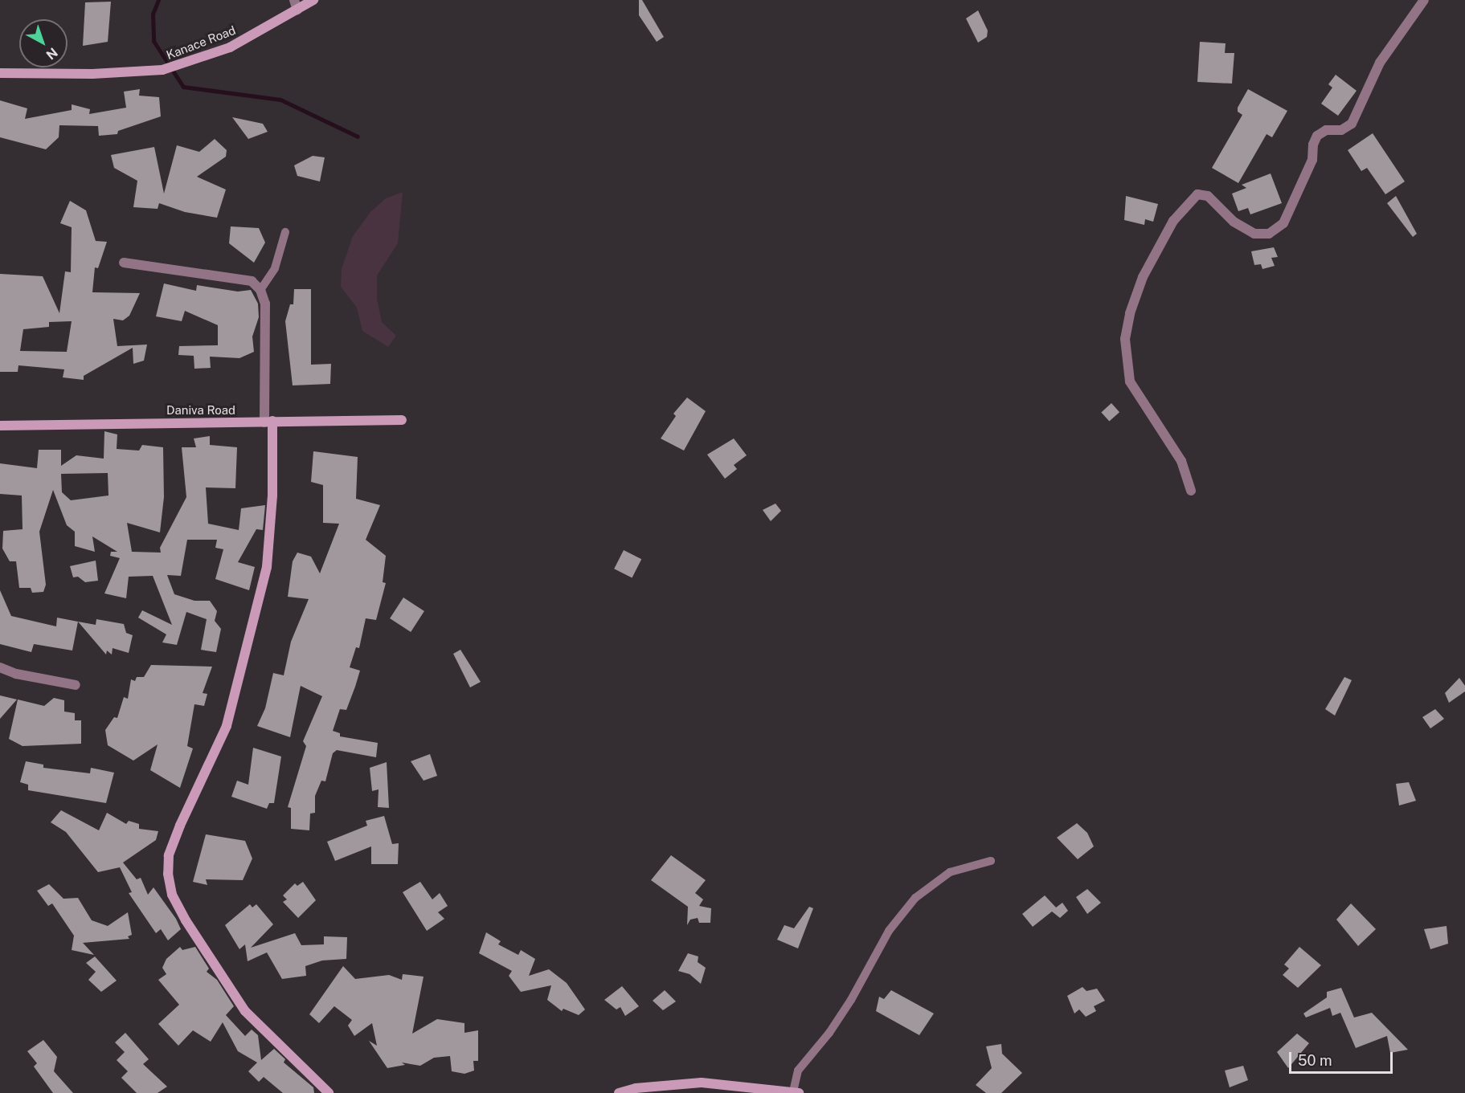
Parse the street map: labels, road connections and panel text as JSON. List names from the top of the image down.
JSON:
{
  "streets": {
    "street": ["Kanace Road", "Daniva Road"]
  },
  "scale_bar": "50 m",
  "north": "bottom right"
}
